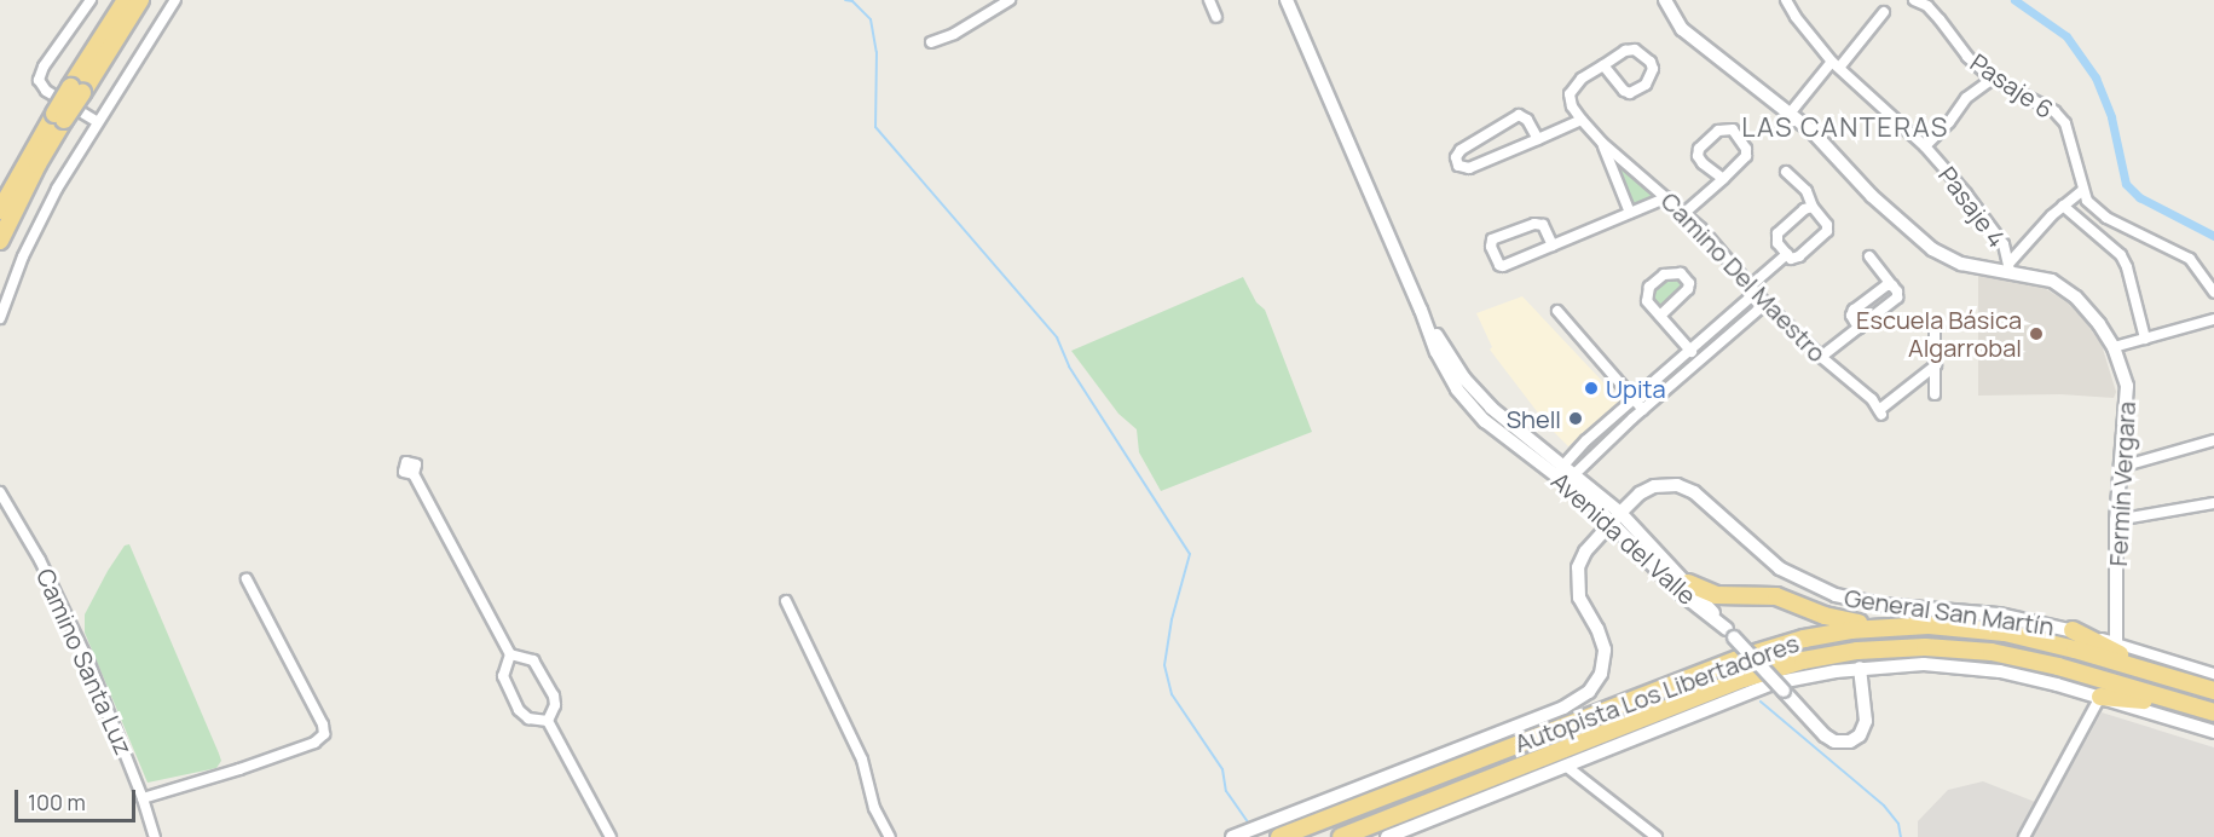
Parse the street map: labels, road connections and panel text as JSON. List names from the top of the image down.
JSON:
{
  "streets": {
    "highway": ["Autopista Los Libertadores"],
    "street": [
      "Pasaje 6",
      "Pasaje 4",
      "Camino Del Maestro",
      "Fermín Vergara",
      "Avenida del Valle",
      "General San Martín",
      "Camino Santa Luz"
    ]
  },
  "crossings": [
    ["Pasaje 6", "Pasaje 4"],
    ["Pasaje 4", "Fermín Vergara"],
    ["Fermín Vergara", "General San Martín"],
    ["Avenida del Valle", "General San Martín"]
  ],
  "districts": ["LAS CANTERAS"],
  "places": ["Escuela Básica Algarrobal", "Upita", "Shell"],
  "scale_bar": "100 m"
}
